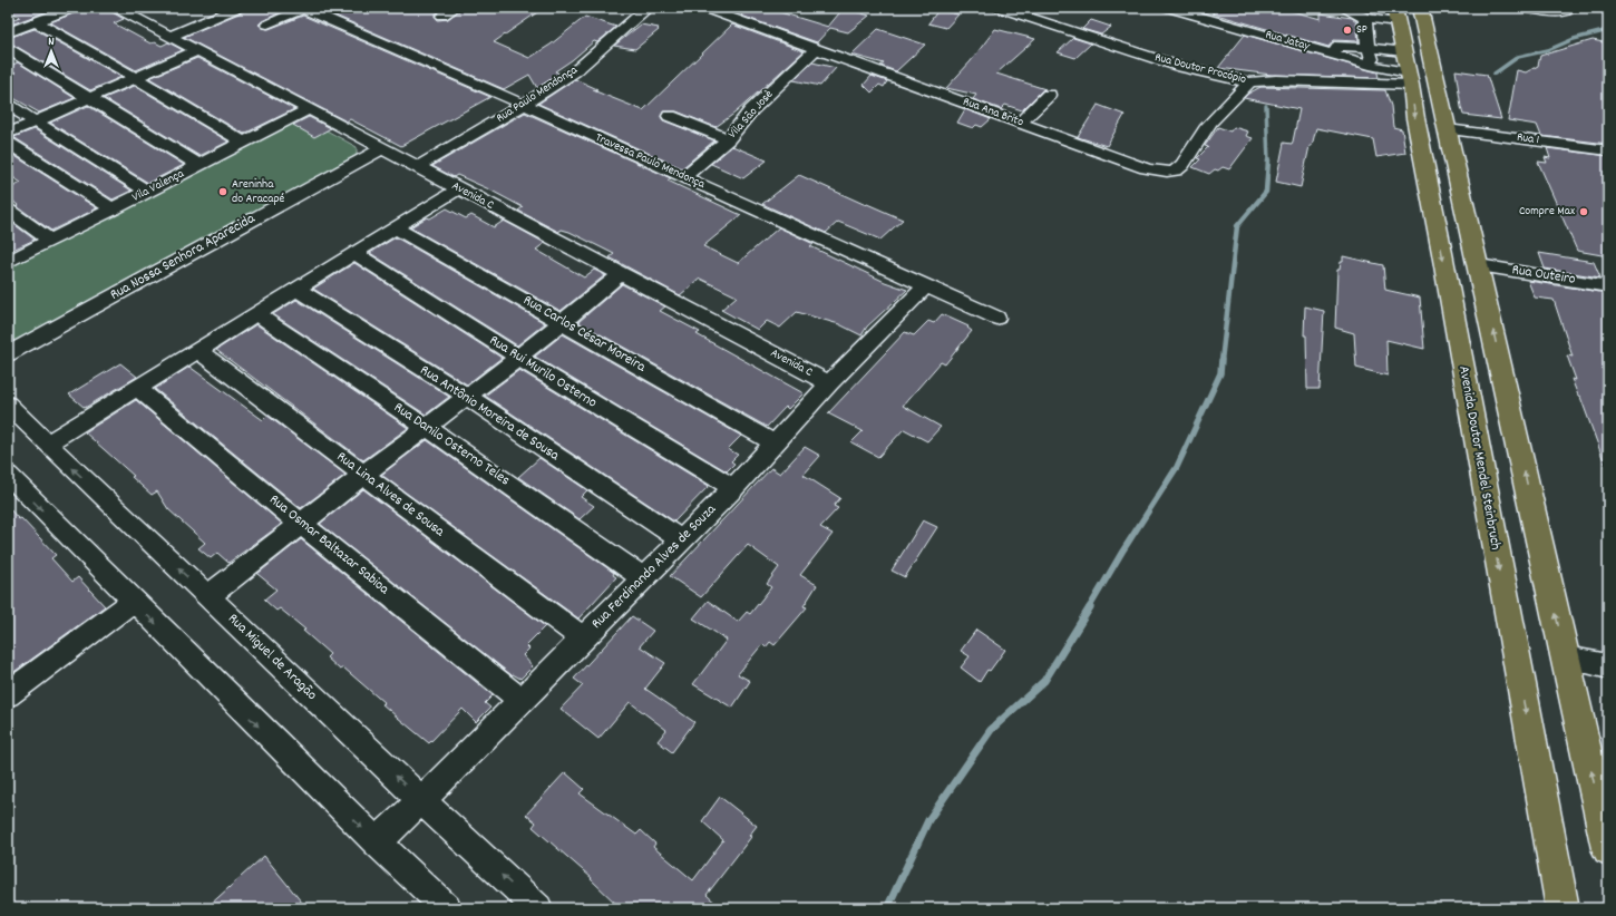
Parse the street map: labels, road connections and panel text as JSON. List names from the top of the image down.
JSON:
{
  "streets": {
    "highway": ["Avenida Doutor Mendel Steinbruch"],
    "street": [
      "Rua Jatay",
      "Rua Doutor Procópio",
      "Rua Paulo Mendonça",
      "Rua Ana Brito",
      "Vila São Josè",
      "Rua 1",
      "Travessa Paulo Mendonça",
      "Vila Valença",
      "Avenida C",
      "Rua Nossa Senhora Aparecida",
      "Rua Outeiro",
      "Rua Carlos César Moreira",
      "Rua Rui Murilo Osterno",
      "Rua Antônio Moreira de Sousa",
      "Rua Danilo Osterno Teles",
      "Rua Lina Alves de Sousa",
      "Rua Osmar Baltazar Sabioa",
      "Rua Ferdinando Alves de Souza",
      "Rua Miguel de Aragão"
    ]
  },
  "crossings": [
    ["Rua Jatay", "Rua Doutor Procópio"],
    ["Rua Jatay", "Avenida Doutor Mendel Steinbruch"],
    ["Rua Doutor Procópio", "Rua Ana Brito"],
    ["Rua Doutor Procópio", "Avenida Doutor Mendel Steinbruch"],
    ["Rua Paulo Mendonça", "Travessa Paulo Mendonça"],
    ["Rua Paulo Mendonça", "Avenida C"],
    ["Rua Ana Brito", "Vila São Josè"],
    ["Vila São Josè", "Travessa Paulo Mendonça"],
    ["Travessa Paulo Mendonça", "Rua Ferdinando Alves de Souza"],
    ["Vila Valença", "Avenida C"],
    ["Avenida C", "Rua Nossa Senhora Aparecida"],
    ["Avenida C", "Rua Ferdinando Alves de Souza"],
    ["Rua Carlos César Moreira", "Rua Ferdinando Alves de Souza"],
    ["Rua Rui Murilo Osterno", "Rua Ferdinando Alves de Souza"],
    ["Rua Antônio Moreira de Sousa", "Rua Ferdinando Alves de Souza"],
    ["Rua Danilo Osterno Teles", "Rua Ferdinando Alves de Souza"],
    ["Rua Lina Alves de Sousa", "Rua Ferdinando Alves de Souza"],
    ["Rua Osmar Baltazar Sabioa", "Rua Ferdinando Alves de Souza"],
    ["Rua Ferdinando Alves de Souza", "Rua Miguel de Aragão"]
  ],
  "places": ["SP", "Areninha do Aracapé", "Compre Max"],
  "north": "top"
}
